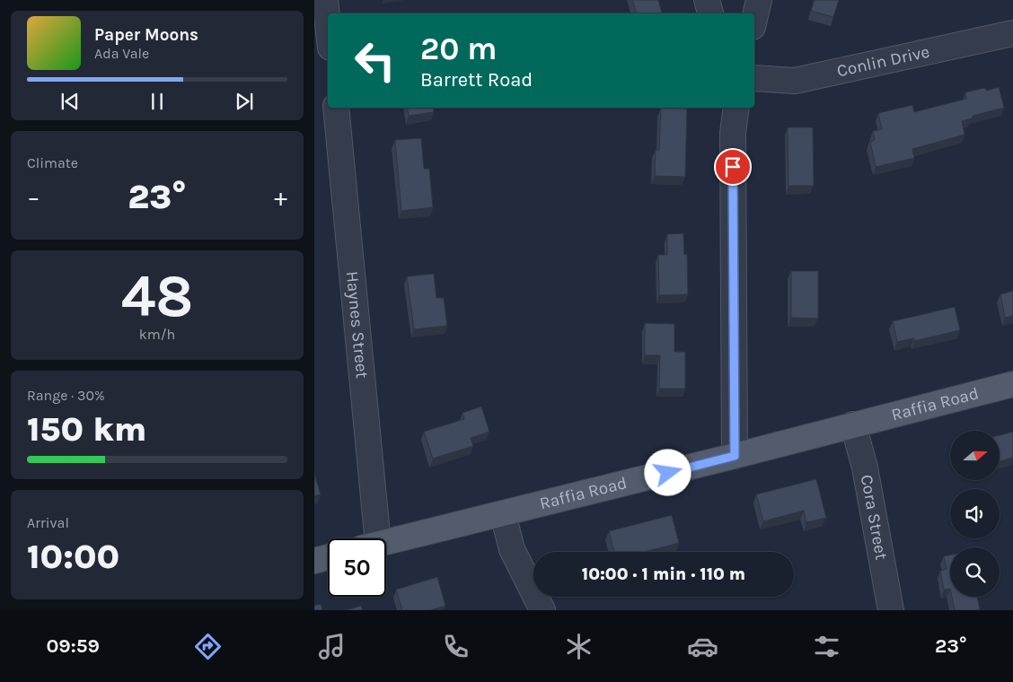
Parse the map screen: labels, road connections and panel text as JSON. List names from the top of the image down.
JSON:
{
  "streets": {
    "main road": ["Raffia Road"],
    "street": ["Conlin Drive", "Haynes Street", "Cora Street"]
  },
  "crossings": [
    ["Raffia Road", "Cora Street"]
  ],
  "north": "right",
  "page": {
    "turn": ["20 m", "Barrett Road"],
    "song": ["Paper Moons", "Ada Vale"],
    "tile": [
      "Climate",
      ["48", "km/h"],
      ["Range · 30%", "150 km"],
      ["Arrival", "10:00"]
    ],
    "heat": ["−", "23°", "+"],
    "limit": "50",
    "trip": "10:00 · 1 min · 110 m",
    "tabs": ["09:59", "23°"]
  }
}
